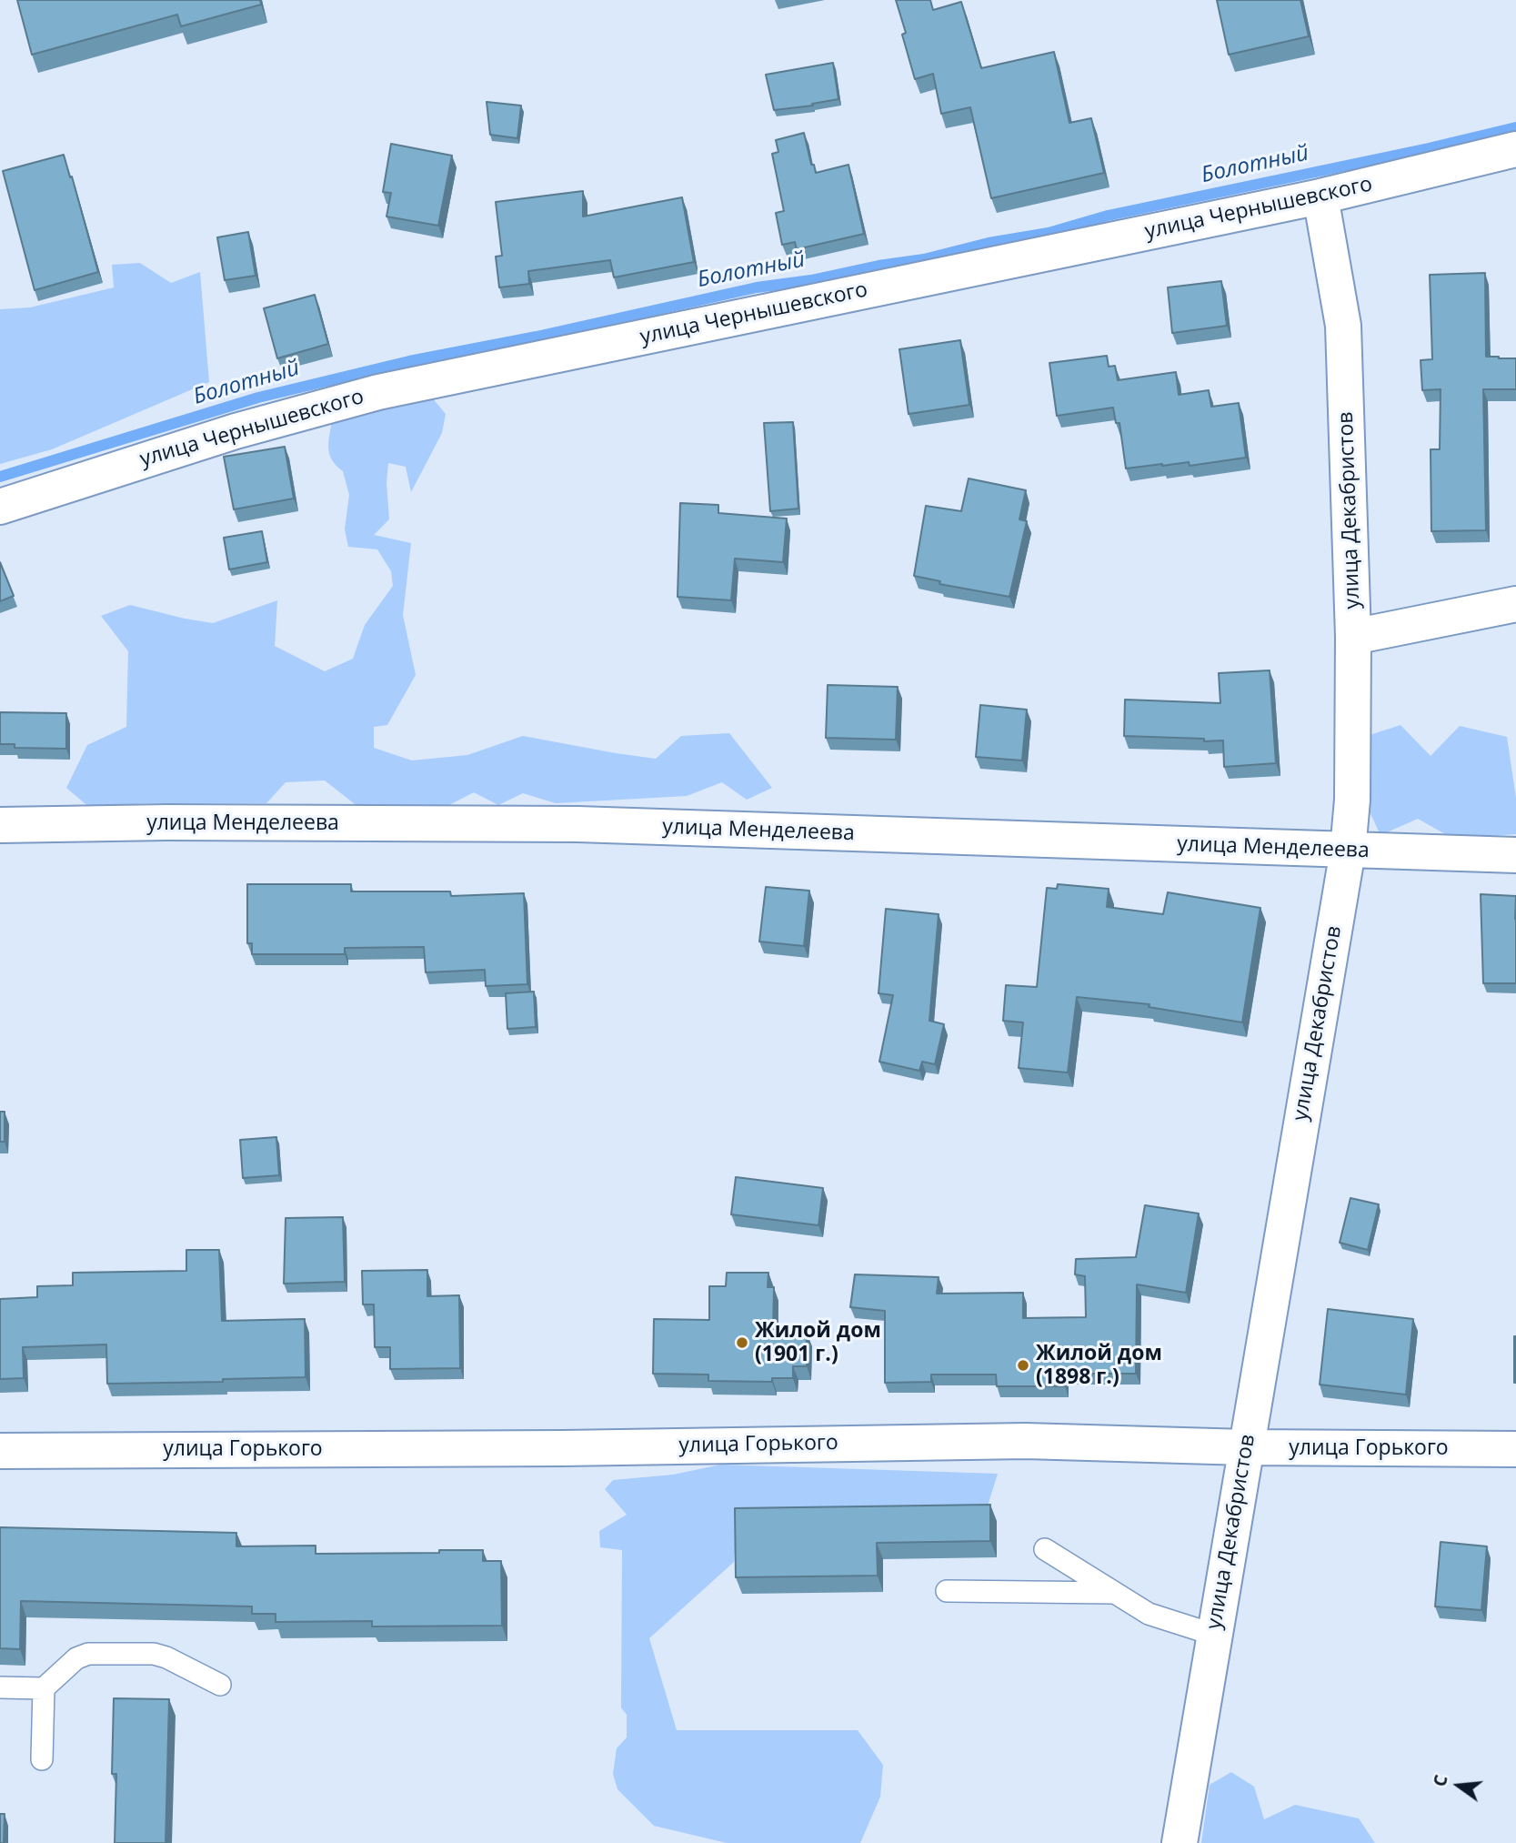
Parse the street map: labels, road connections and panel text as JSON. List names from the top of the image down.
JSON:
{
  "streets": {
    "street": [
      "улица Чернышевского",
      "улица Декабристов",
      "улица Менделеева",
      "улица Горького"
    ]
  },
  "crossings": [
    ["улица Чернышевского", "улица Декабристов"],
    ["улица Декабристов", "улица Менделеева"],
    ["улица Декабристов", "улица Горького"]
  ],
  "water": ["Болотный"],
  "places": ["Жилой дом (1901 г.)", "Жилой дом (1898 г.)"],
  "north": "left"
}
